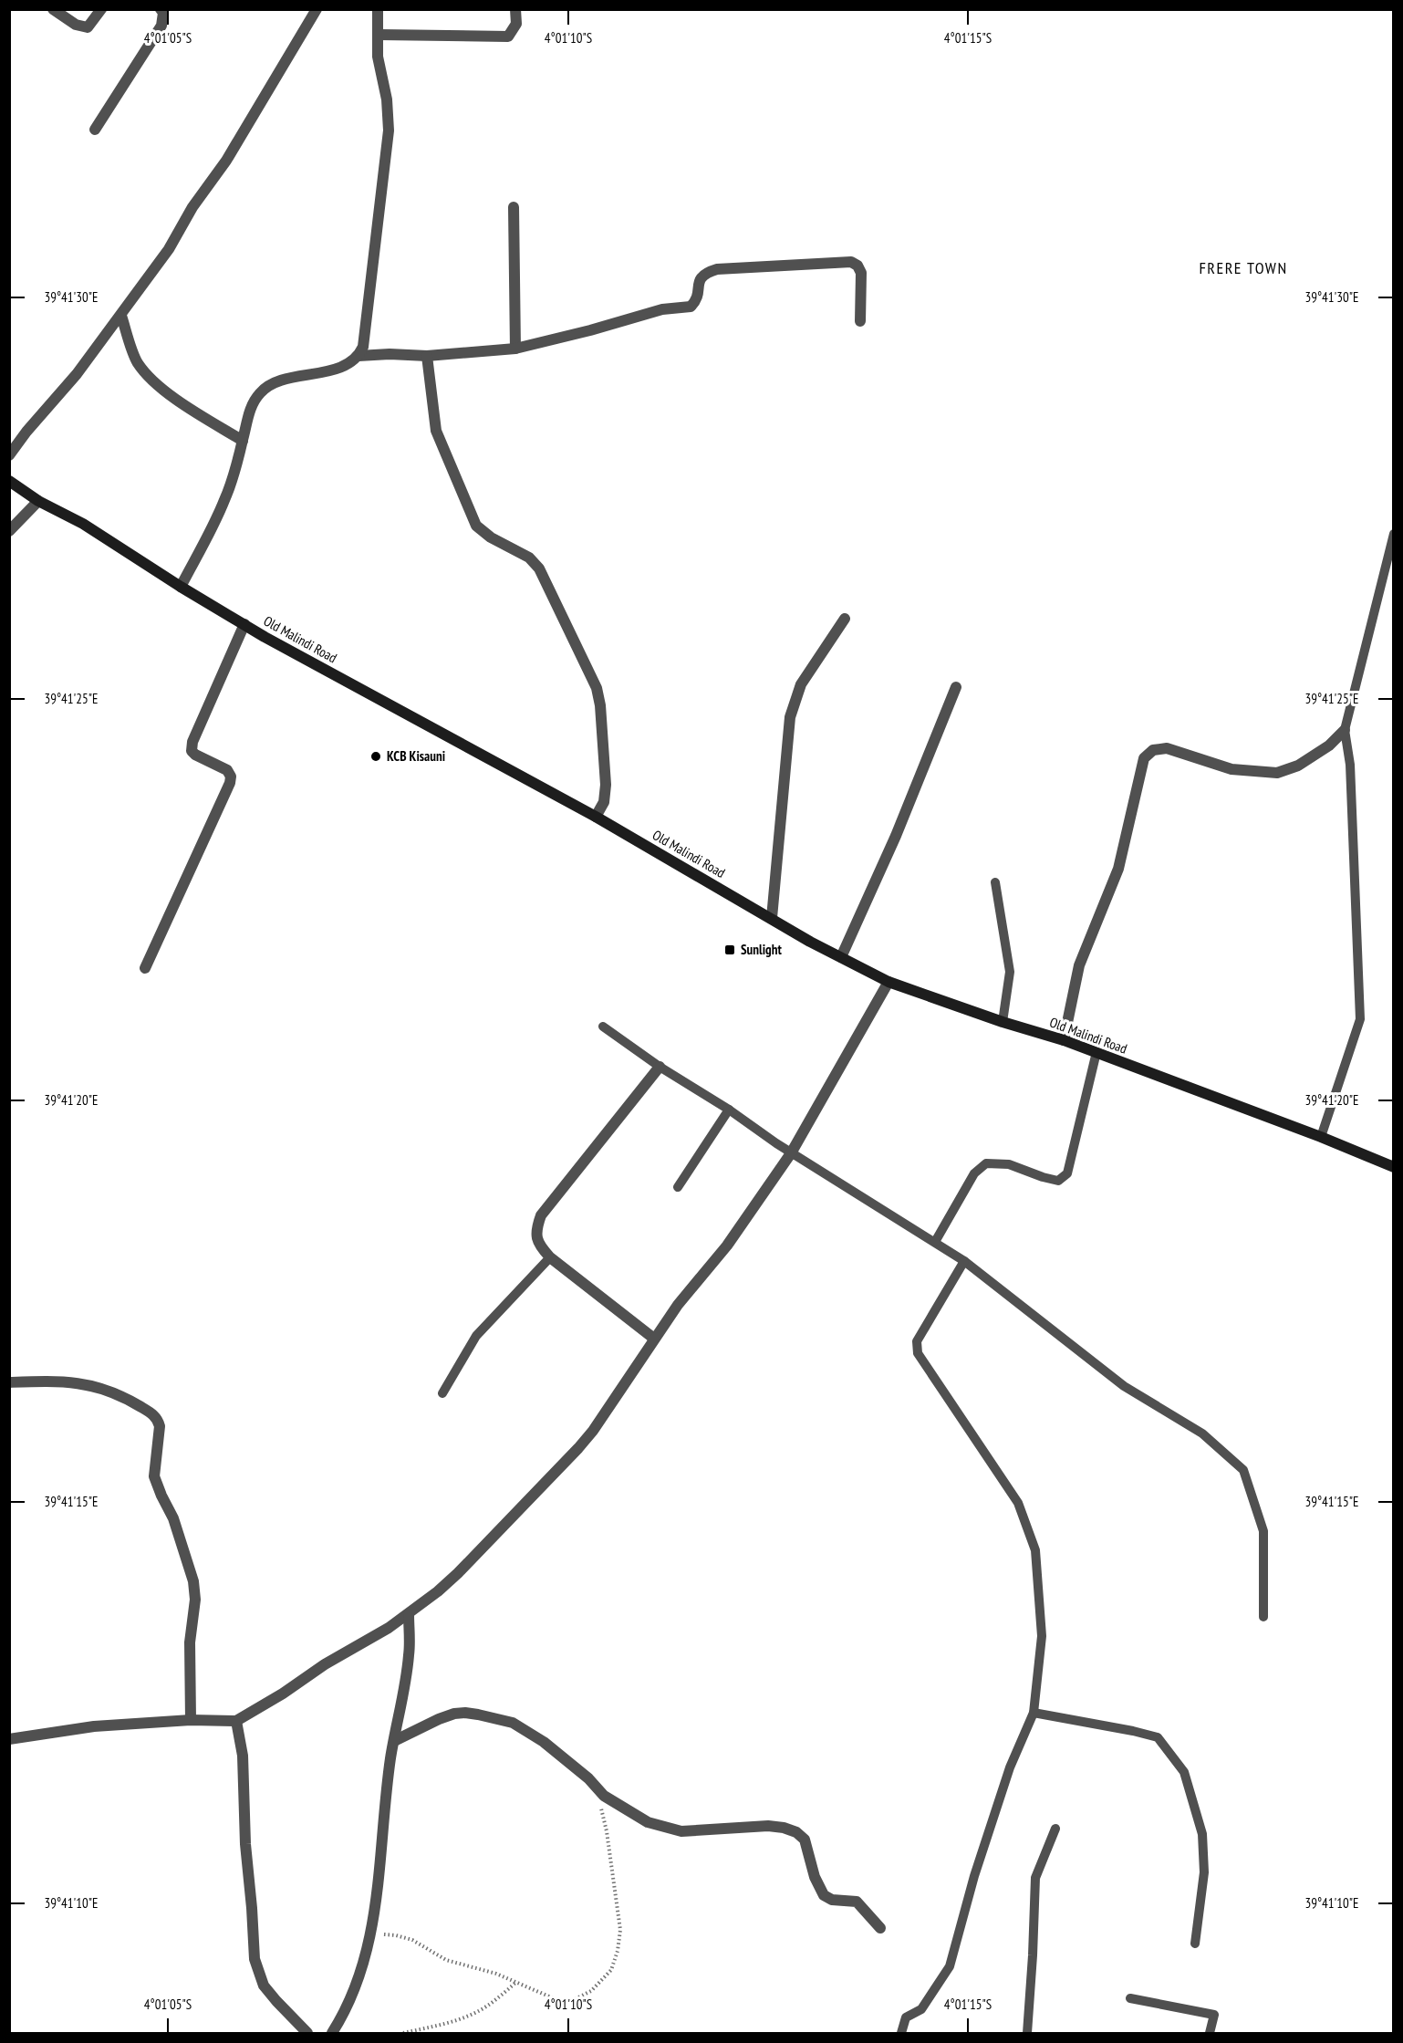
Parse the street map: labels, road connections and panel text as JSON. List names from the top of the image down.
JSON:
{
  "streets": {
    "main road": ["Old Malindi Road"]
  },
  "districts": ["FRERE TOWN"],
  "places": {
    "other": ["KCB Kisauni"],
    "transit": ["Sunlight"]
  },
  "coordinates": [
    "4°01'05\"S",
    "4°01'10\"S",
    "4°01'15\"S",
    "39°41'30\"E",
    "39°41'25\"E",
    "39°41'20\"E",
    "39°41'15\"E",
    "39°41'10\"E"
  ]
}
